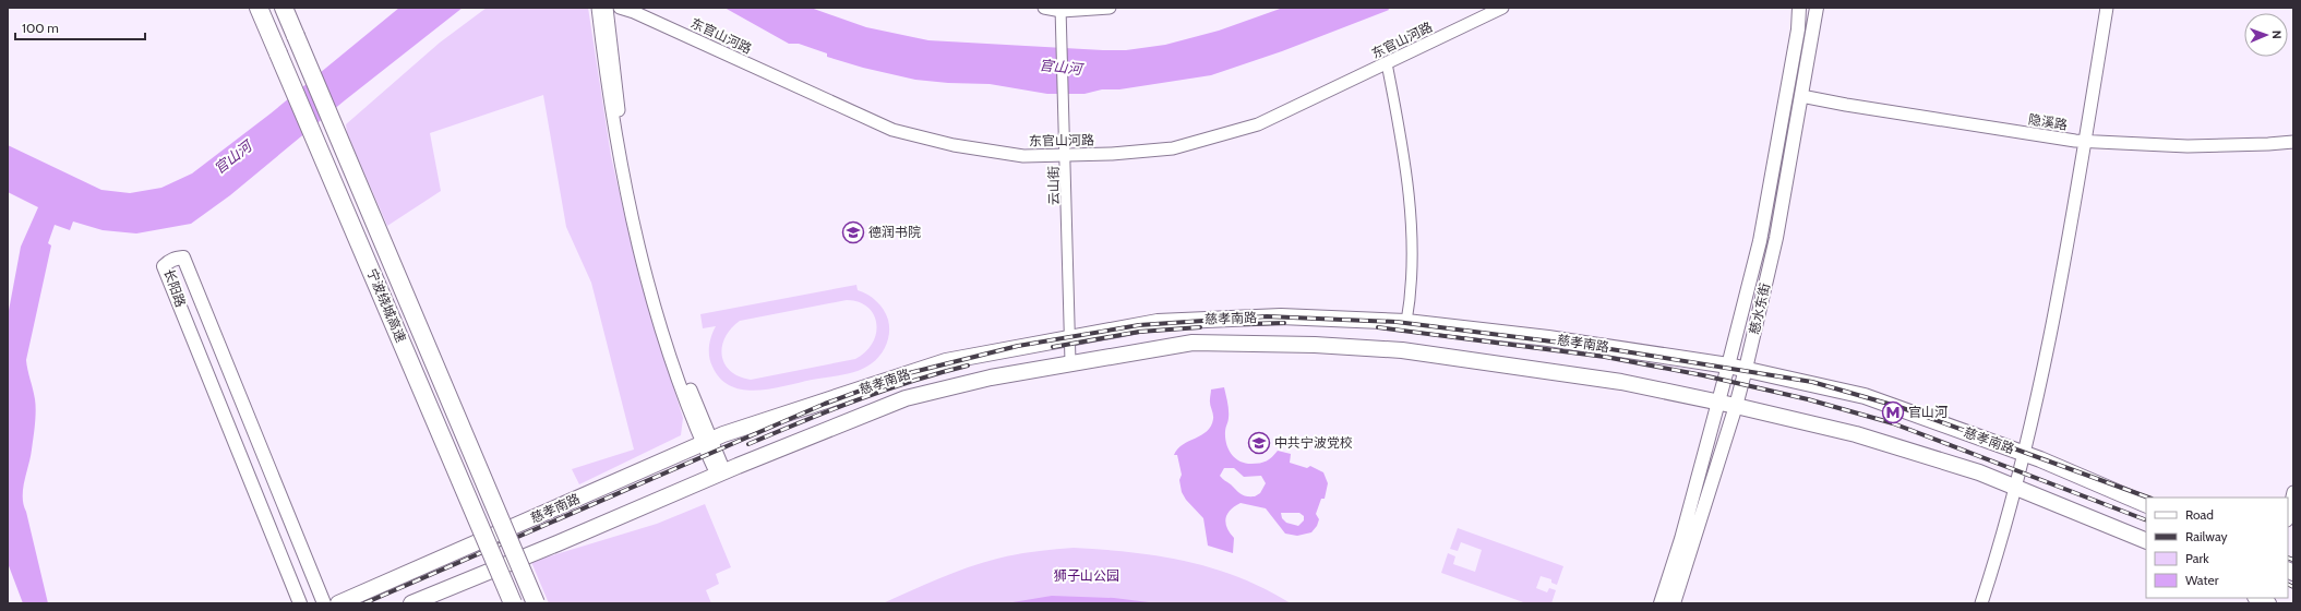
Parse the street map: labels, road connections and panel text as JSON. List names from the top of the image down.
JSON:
{
  "streets": {
    "highway": ["宁波绕城高速"],
    "main road": ["长阳路", "慈水东街", "慈孝南路"],
    "street": ["东官山河路", "隐溪路", "云山街"]
  },
  "crossings": [
    ["东官山河路", "云山街"],
    ["隐溪路", "慈水东街"],
    ["云山街", "慈孝南路"],
    ["慈水东街", "慈孝南路"]
  ],
  "water": ["官山河"],
  "parks": ["狮子山公园"],
  "places": {
    "school or university": ["德润书院", "中共宁波党校"],
    "metro station": ["官山河"]
  },
  "legend": [
    "Road",
    "Railway",
    "Park",
    "Water"
  ],
  "scale_bar": "100 m",
  "north": "right"
}
